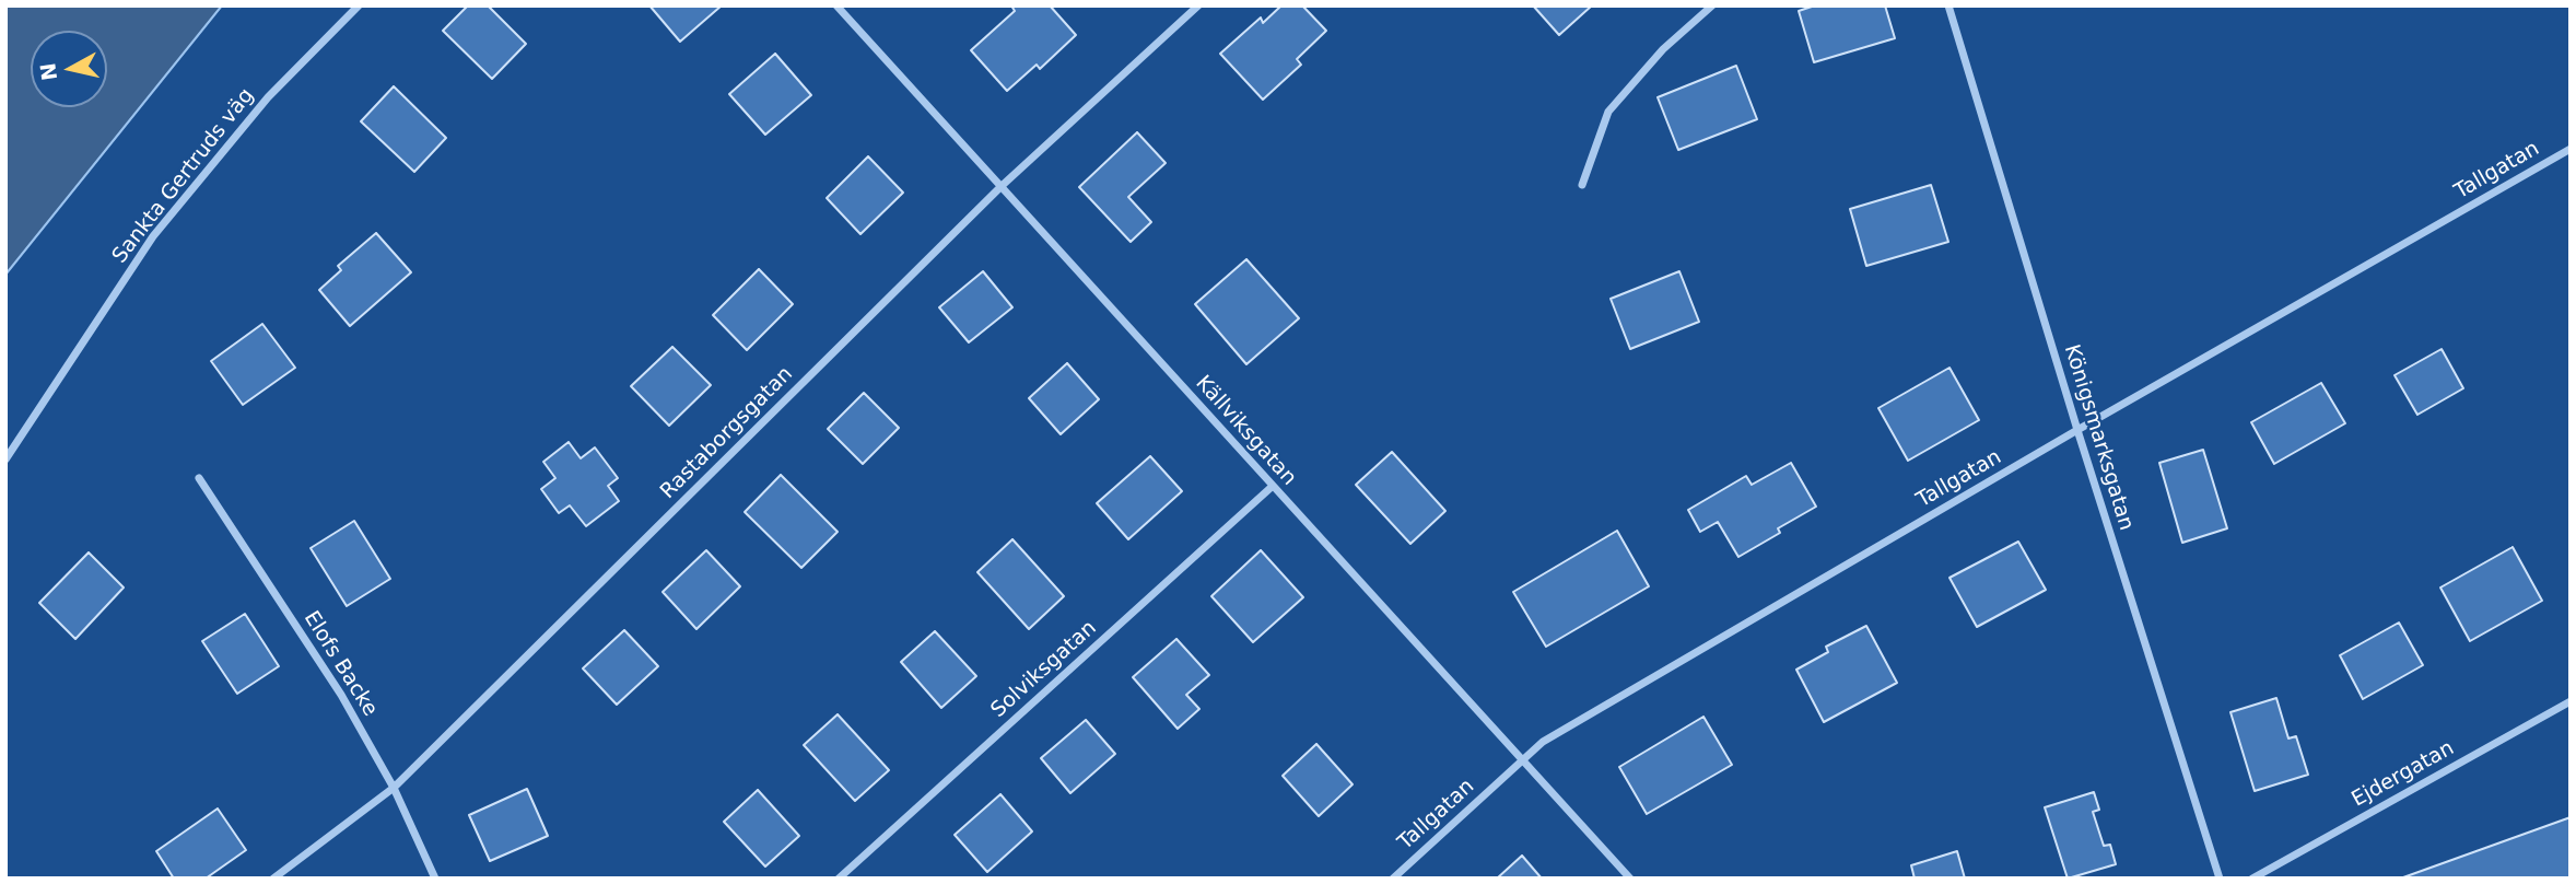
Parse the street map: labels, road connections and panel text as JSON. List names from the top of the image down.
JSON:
{
  "streets": {
    "street": [
      "Tallgatan",
      "Sankta Gertruds väg",
      "Källviksgatan",
      "Rastaborgsgatan",
      "Königsmarksgatan",
      "Elofs Backe",
      "Solviksgatan",
      "Ejdergatan"
    ]
  },
  "crossings": [
    ["Tallgatan", "Källviksgatan"],
    ["Tallgatan", "Königsmarksgatan"],
    ["Källviksgatan", "Rastaborgsgatan"],
    ["Källviksgatan", "Solviksgatan"],
    ["Rastaborgsgatan", "Elofs Backe"]
  ],
  "north": "left"
}
